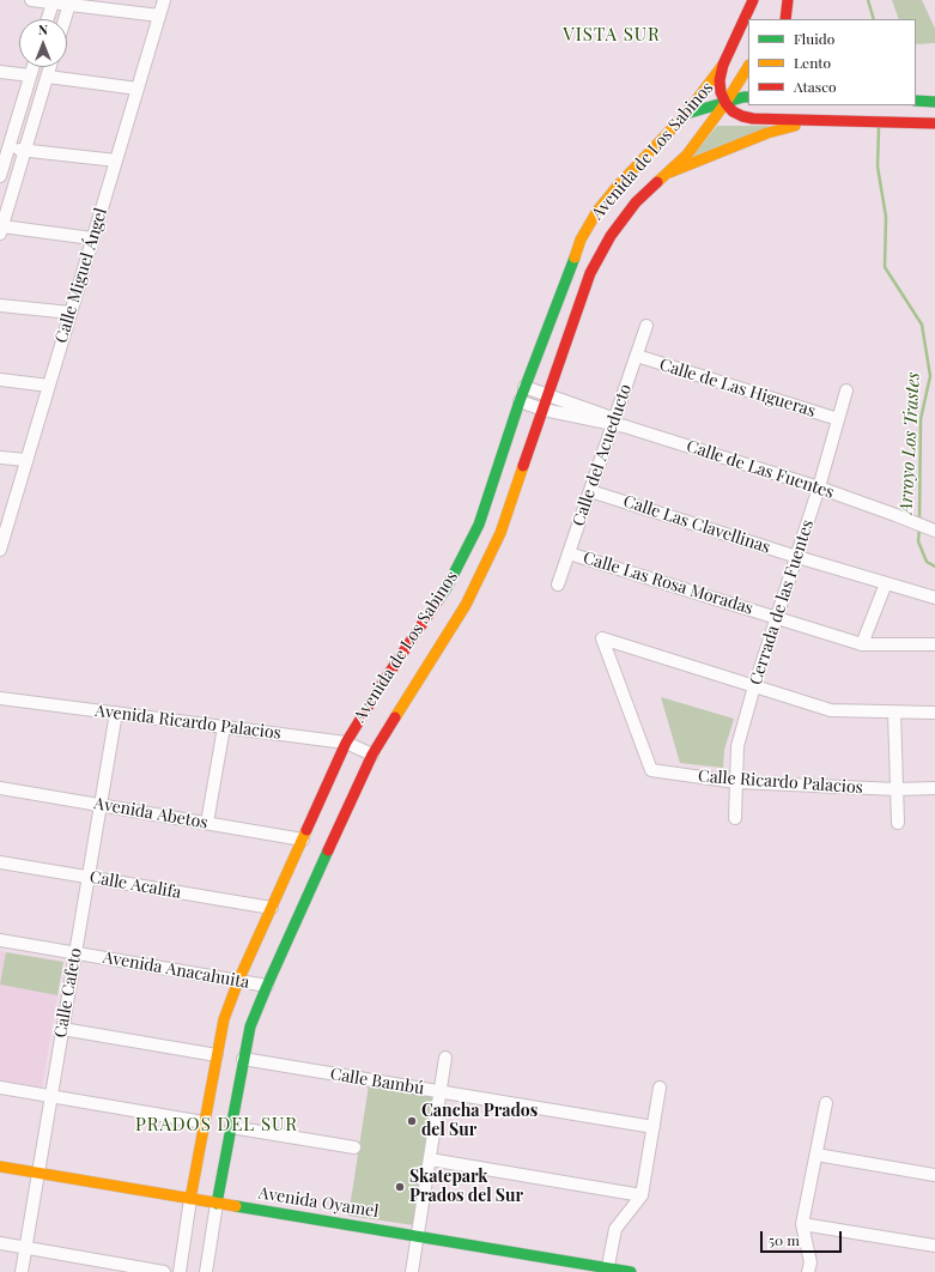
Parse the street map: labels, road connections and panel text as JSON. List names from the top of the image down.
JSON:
{
  "streets": {
    "street": [
      "Avenida de Los Sabinos",
      "Calle Miguel Ángel",
      "Calle de Las Higueras",
      "Calle del Acueducto",
      "Calle de Las Fuentes",
      "Calle Las Clavellinas",
      "Calle Las Rosa Moradas",
      "Cerrada de las Fuentes",
      "Avenida Ricardo Palacios",
      "Calle Ricardo Palacios",
      "Avenida Abetos",
      "Calle Acalifa",
      "Avenida Anacahuita",
      "Calle Cafeto",
      "Calle Bambú",
      "Avenida Oyamel"
    ]
  },
  "crossings": [
    ["Avenida de Los Sabinos", "Avenida Ricardo Palacios"],
    ["Avenida de Los Sabinos", "Avenida Abetos"],
    ["Avenida de Los Sabinos", "Calle Acalifa"],
    ["Avenida de Los Sabinos", "Avenida Anacahuita"],
    ["Avenida de Los Sabinos", "Calle Bambú"],
    ["Avenida de Los Sabinos", "Avenida Oyamel"],
    ["Calle de Las Higueras", "Calle del Acueducto"],
    ["Calle de Las Higueras", "Cerrada de las Fuentes"],
    ["Calle del Acueducto", "Calle de Las Fuentes"],
    ["Calle del Acueducto", "Calle Las Clavellinas"],
    ["Calle del Acueducto", "Calle Las Rosa Moradas"],
    ["Calle de Las Fuentes", "Cerrada de las Fuentes"],
    ["Calle Las Clavellinas", "Cerrada de las Fuentes"],
    ["Calle Las Rosa Moradas", "Cerrada de las Fuentes"],
    ["Cerrada de las Fuentes", "Calle Ricardo Palacios"],
    ["Avenida Ricardo Palacios", "Calle Cafeto"],
    ["Avenida Abetos", "Calle Cafeto"],
    ["Calle Acalifa", "Calle Cafeto"],
    ["Avenida Anacahuita", "Calle Cafeto"],
    ["Calle Cafeto", "Avenida Oyamel"]
  ],
  "districts": ["VISTA SUR", "PRADOS DEL SUR"],
  "water": ["Arroyo Los Trastes"],
  "places": ["Cancha Prados del Sur", "Skatepark Prados del Sur"],
  "legend": ["Fluido", "Lento", "Atasco"],
  "scale_bar": "50 m",
  "north": "top"
}
